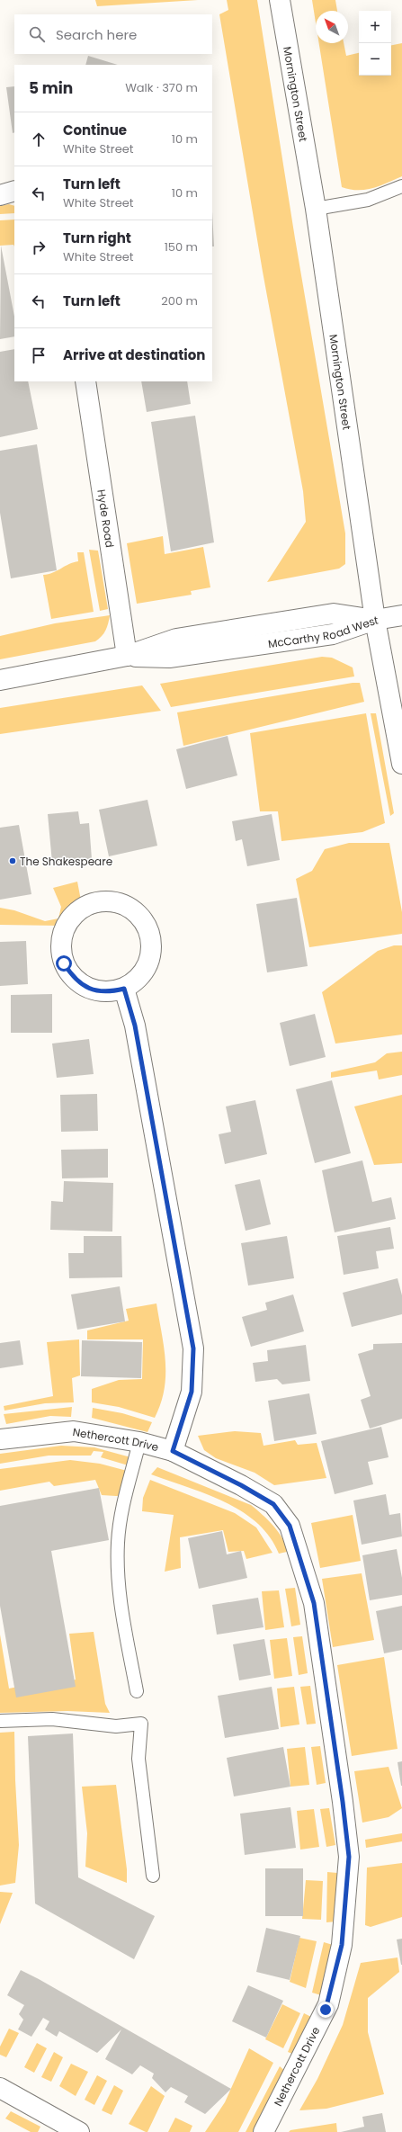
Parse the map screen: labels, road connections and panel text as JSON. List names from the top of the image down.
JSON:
{
  "streets": {
    "street": [
      "Mornington Street",
      "Hyde Road",
      "McCarthy Road West",
      "Nethercott Drive"
    ]
  },
  "crossings": [
    ["Mornington Street", "McCarthy Road West"],
    ["Hyde Road", "McCarthy Road West"]
  ],
  "places": ["The Shakespeare"],
  "north": "top left",
  "page": {
    "map_buttons": ["+", "−"],
    "search": "Search here",
    "heading": ["5 min", "Walk · 370 m"],
    "list": [
      ["Continue", "White Street", "10 m"],
      ["Turn left", "White Street", "10 m"],
      ["Turn right", "White Street", "150 m"],
      ["Turn left", "200 m"],
      "Arrive at destination"
    ]
  }
}
